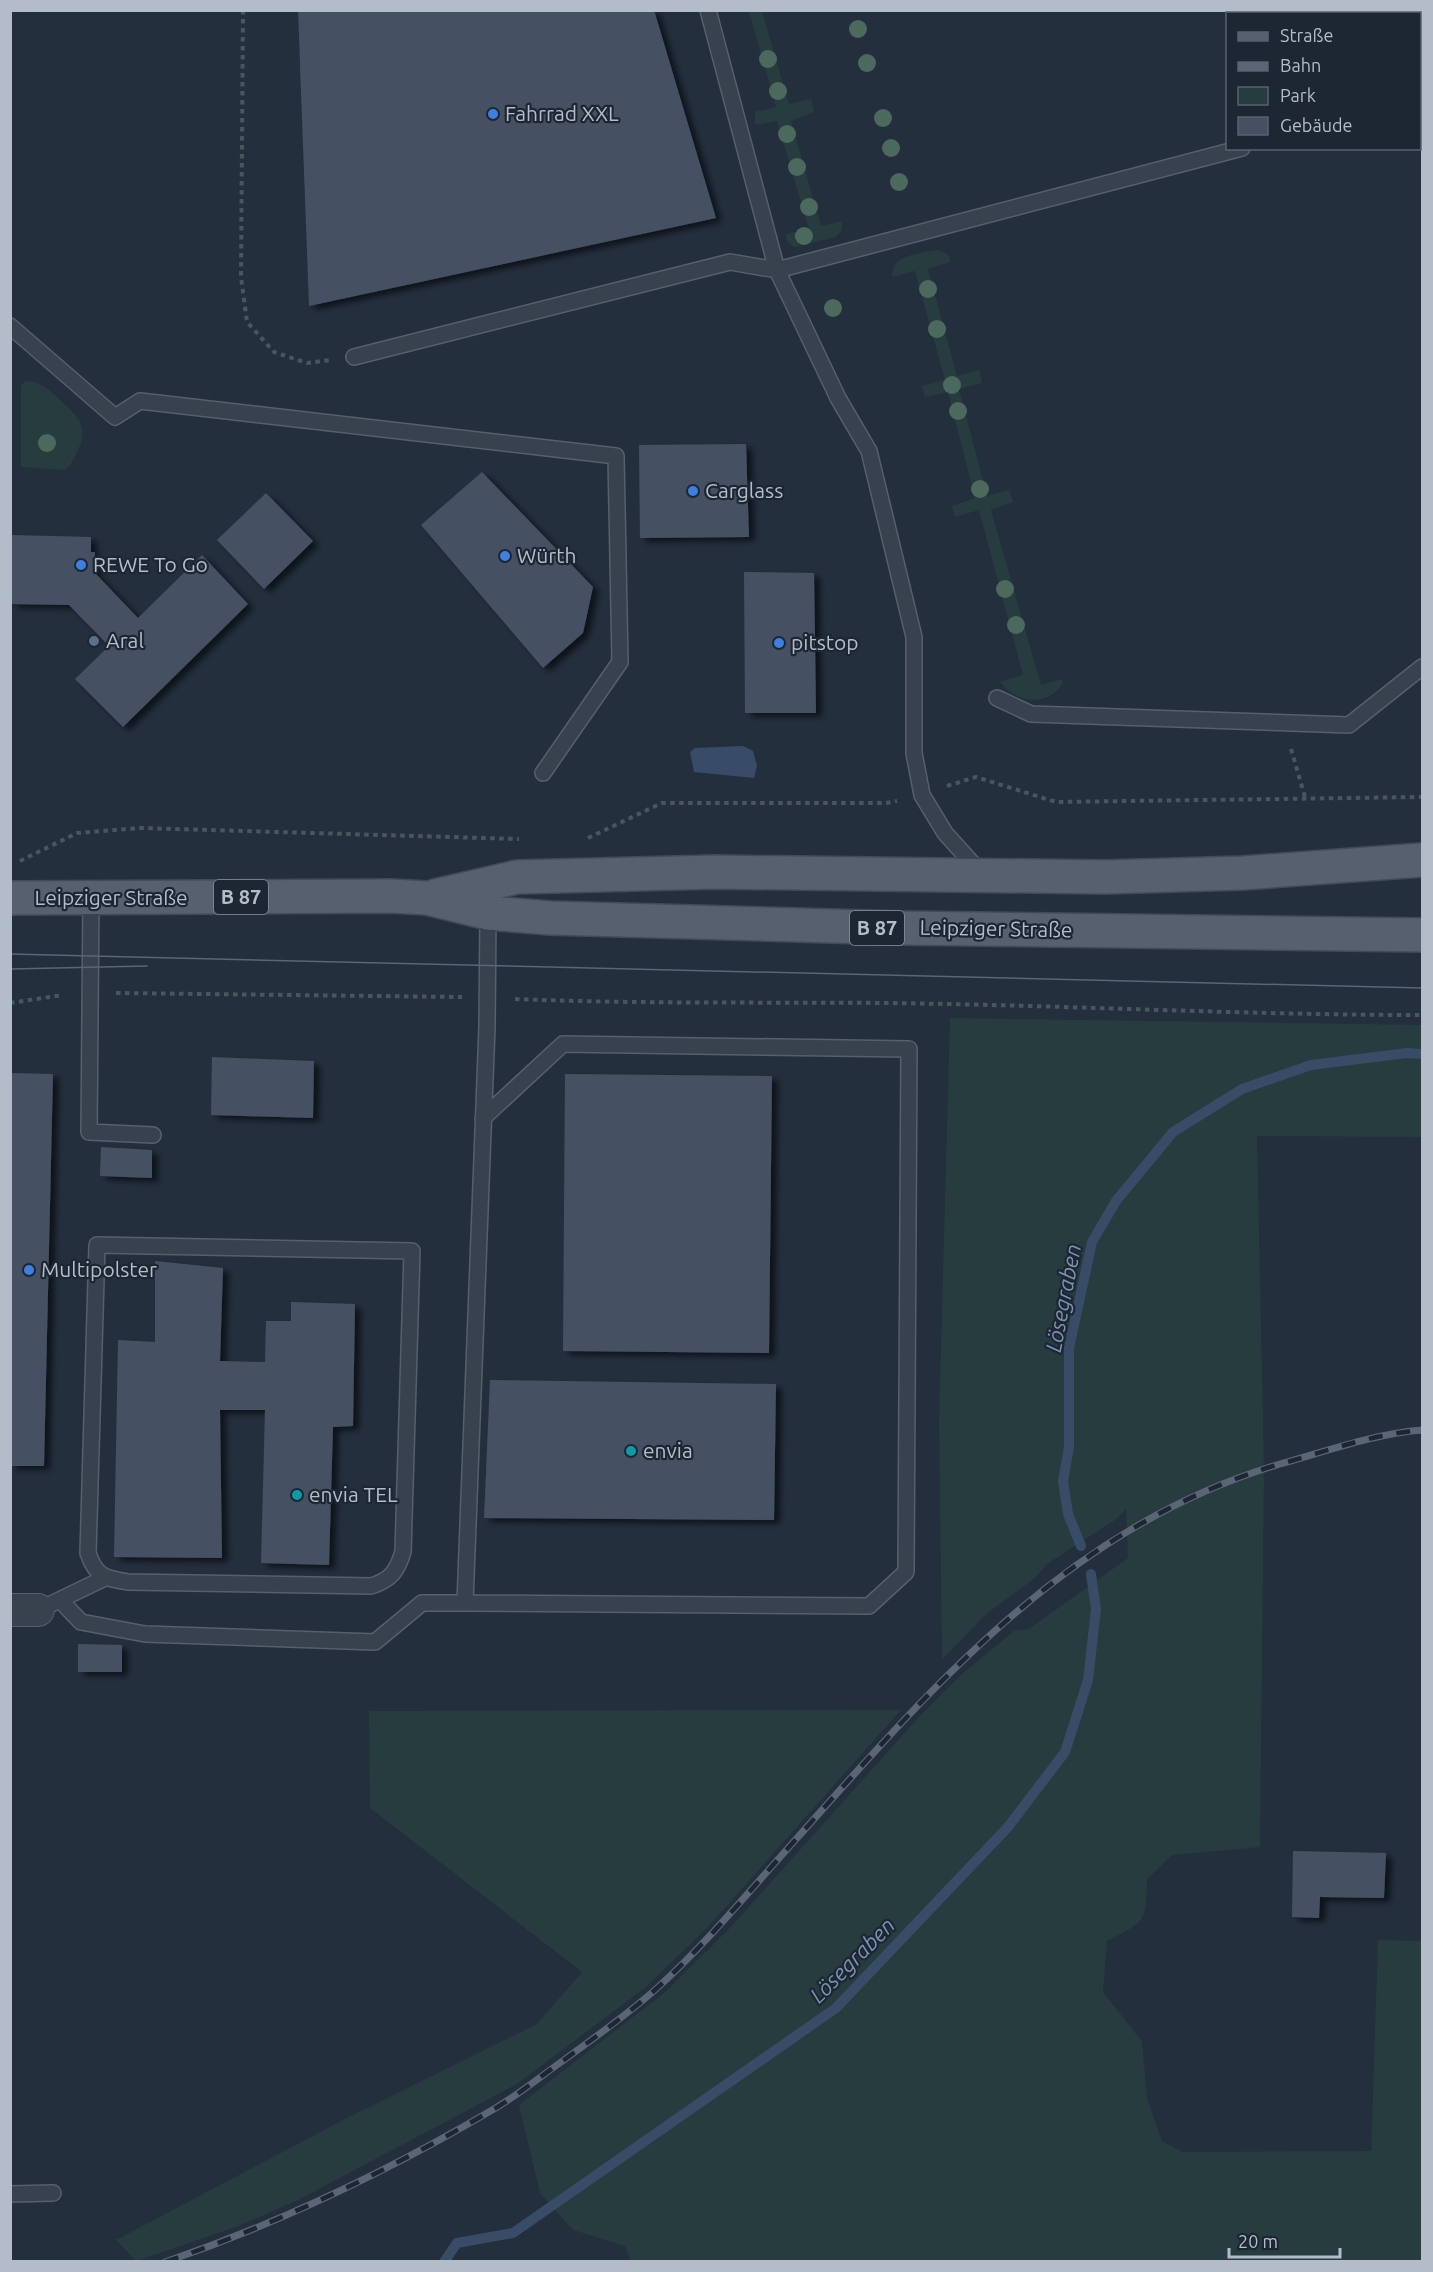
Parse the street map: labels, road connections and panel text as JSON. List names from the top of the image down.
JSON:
{
  "streets": {
    "main road": ["B 87", "Leipziger Straße"]
  },
  "water": ["Lösegraben"],
  "places": [
    "Fahrrad XXL",
    "Carglass",
    "Würth",
    "REWE To Go",
    "Aral",
    "pitstop",
    "Multipolster",
    "envia",
    "envia TEL"
  ],
  "legend": [
    "Straße",
    "Bahn",
    "Park",
    "Gebäude"
  ],
  "scale_bar": "20 m"
}
